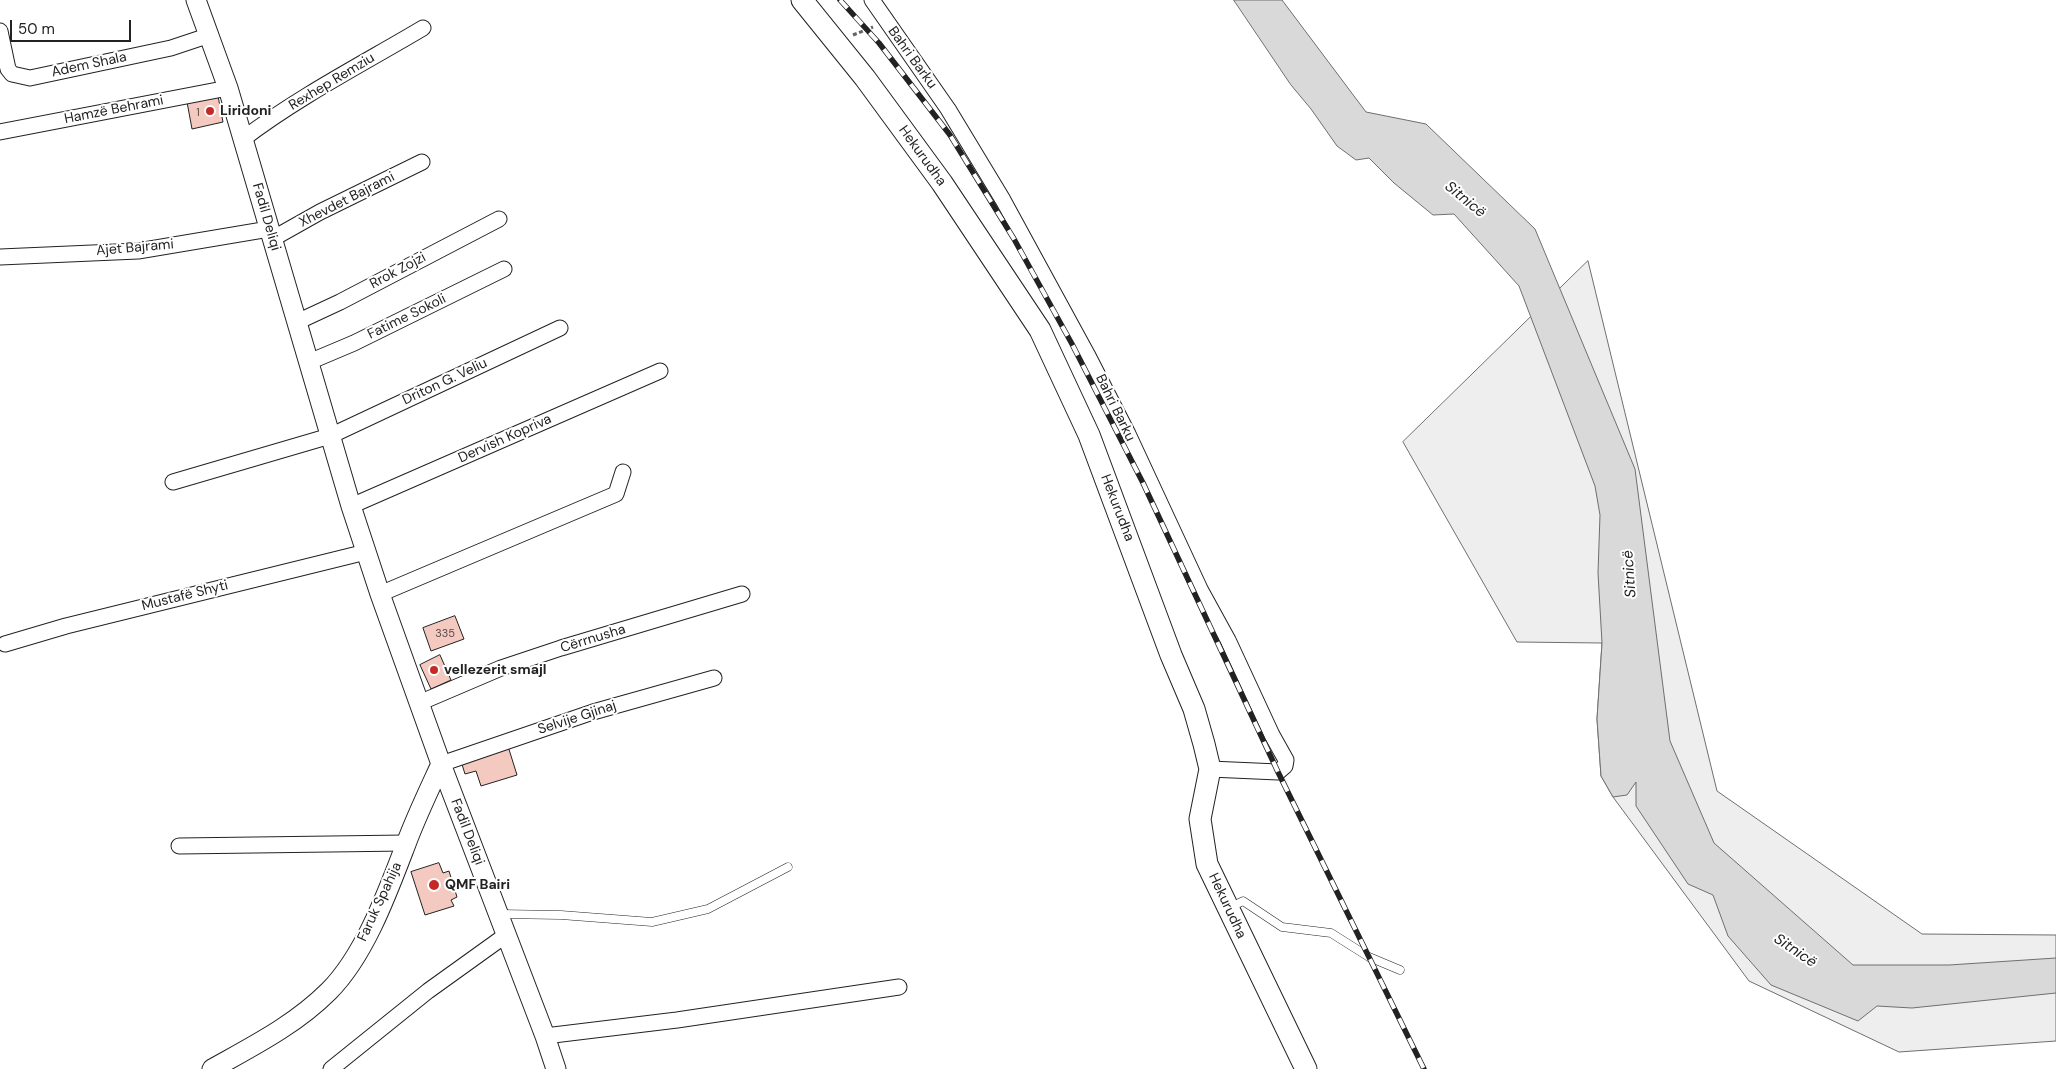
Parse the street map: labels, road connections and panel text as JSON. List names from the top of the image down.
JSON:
{
  "streets": {
    "main road": ["Hekurudha"],
    "street": [
      "Bahri Barku",
      "Adem Shala",
      "Rexhep Remziu",
      "Hamzë Behrami",
      "Xhevdet Bajrami",
      "Fadil Deliqi",
      "Ajet Bajrami",
      "Rrok Zojzi",
      "Fatime Sokoli",
      "Driton G. Veliu",
      "Dervish Kopriva",
      "Mustafë Shyti",
      "Cërrnusha",
      "Selvije Gjinaj",
      "Faruk Spahija"
    ]
  },
  "crossings": [
    ["Bahri Barku", "Hekurudha"],
    ["Adem Shala", "Fadil Deliqi"],
    ["Rexhep Remziu", "Fadil Deliqi"],
    ["Hamzë Behrami", "Fadil Deliqi"],
    ["Xhevdet Bajrami", "Fadil Deliqi"],
    ["Xhevdet Bajrami", "Ajet Bajrami"],
    ["Fadil Deliqi", "Ajet Bajrami"],
    ["Fadil Deliqi", "Rrok Zojzi"],
    ["Fadil Deliqi", "Fatime Sokoli"],
    ["Fadil Deliqi", "Driton G. Veliu"],
    ["Fadil Deliqi", "Dervish Kopriva"],
    ["Fadil Deliqi", "Mustafë Shyti"],
    ["Fadil Deliqi", "Cërrnusha"],
    ["Fadil Deliqi", "Selvije Gjinaj"],
    ["Fadil Deliqi", "Faruk Spahija"],
    ["Selvije Gjinaj", "Faruk Spahija"]
  ],
  "water": ["Sitnicë"],
  "places": ["Liridoni", "vellezerit smajl", "QMF Bairi"],
  "house_numbers": ["1", "335"],
  "scale_bar": "50 m"
}
